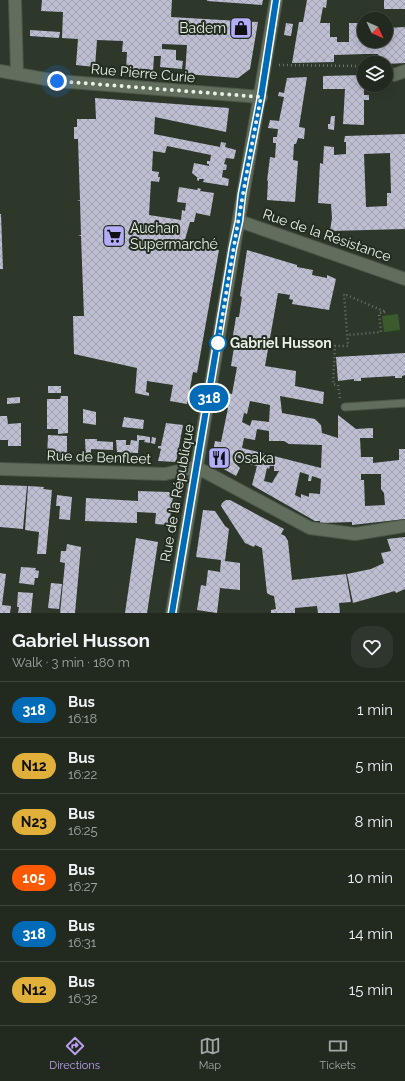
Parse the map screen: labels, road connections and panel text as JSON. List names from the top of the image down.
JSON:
{
  "streets": {
    "street": [
      "Rue Pierre Curie",
      "Rue de la Résistance",
      "Rue de Benfleet",
      "Rue de la République"
    ]
  },
  "crossings": [
    ["Rue Pierre Curie", "Rue de la République"],
    ["Rue de la Résistance", "Rue de la République"],
    ["Rue de Benfleet", "Rue de la République"]
  ],
  "places": {
    "shop": ["Badem"],
    "supermarket": ["Auchan Supermarché"],
    "other": ["Gabriel Husson"],
    "restaurant": ["Osaka"]
  },
  "lines": ["bus line 318"],
  "north": "bottom right",
  "page": {
    "on_map": "318",
    "heading": ["Gabriel Husson", "Walk · 3 min · 180 m"],
    "list": [
      {
        "mark": "318",
        "name": "Bus",
        "note": "16:18",
        "value": "1 min"
      },
      {
        "mark": "N12",
        "name": "Bus",
        "note": "16:22",
        "value": "5 min"
      },
      {
        "mark": "N23",
        "name": "Bus",
        "note": "16:25",
        "value": "8 min"
      },
      {
        "mark": "105",
        "name": "Bus",
        "note": "16:27",
        "value": "10 min"
      },
      {
        "mark": "318",
        "name": "Bus",
        "note": "16:31",
        "value": "14 min"
      },
      {
        "mark": "N12",
        "name": "Bus",
        "note": "16:32",
        "value": "15 min"
      }
    ],
    "tabs": ["Directions", "Map", "Tickets"]
  }
}
